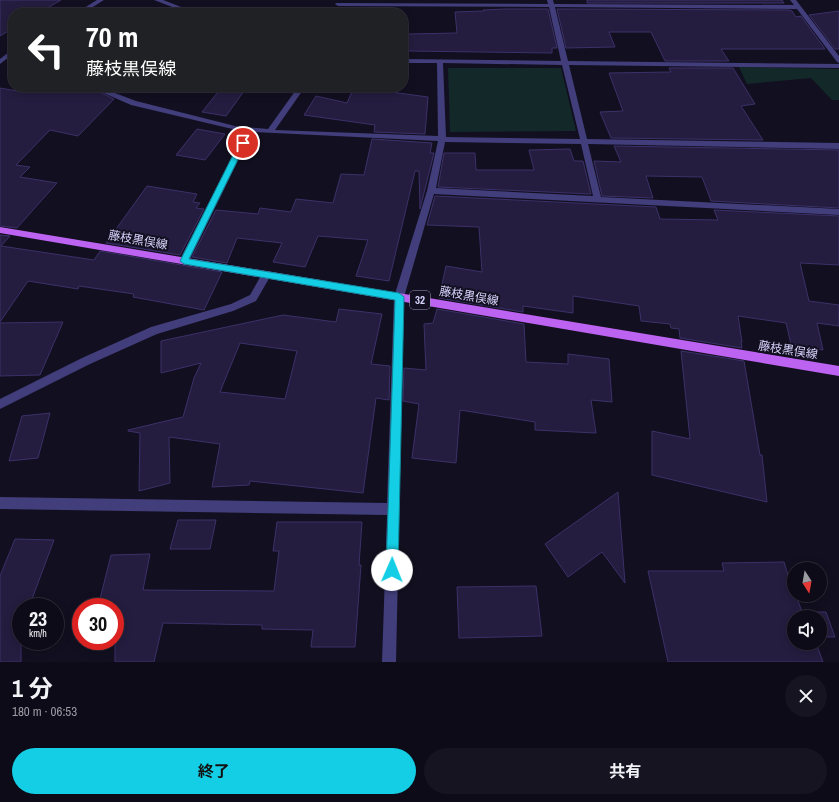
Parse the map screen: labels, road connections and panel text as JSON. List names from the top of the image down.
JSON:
{
  "streets": {
    "main road": ["藤枝黒俣線", "32"]
  },
  "north": "bottom",
  "page": {
    "turn": ["70 m", "藤枝黒俣線"],
    "speed": "23 km/h",
    "limit": "30",
    "heading": ["1 分", "180 m · 06:53"],
    "buttons": ["終了", "共有"]
  }
}
